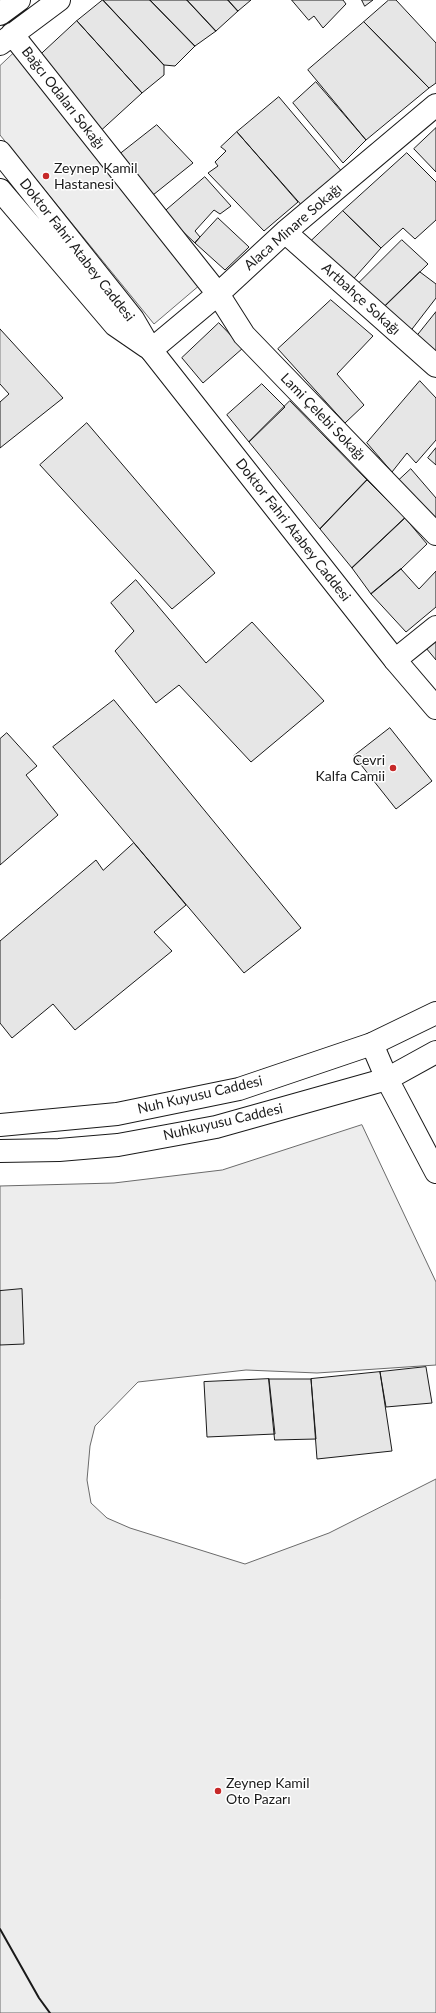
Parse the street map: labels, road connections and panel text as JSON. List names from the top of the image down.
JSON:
{
  "streets": {
    "main road": [
      "Bağcı Odaları Sokağı",
      "Alaca Minare Sokağı",
      "Doktor Fahri Atabey Caddesi",
      "Artbahçe Sokağı",
      "Lami Çelebi Sokağı",
      "Nuh Kuyusu Caddesi",
      "Nuhkuyusu Caddesi"
    ]
  },
  "crossings": [
    ["Bağcı Odaları Sokağı", "Alaca Minare Sokağı"],
    ["Bağcı Odaları Sokağı", "Lami Çelebi Sokağı"],
    ["Alaca Minare Sokağı", "Doktor Fahri Atabey Caddesi"],
    ["Alaca Minare Sokağı", "Artbahçe Sokağı"],
    ["Alaca Minare Sokağı", "Lami Çelebi Sokağı"]
  ],
  "places": ["Zeynep Kamil Hastanesi", "Cevri Kalfa Camii", "Zeynep Kamil Oto Pazarı"]
}
